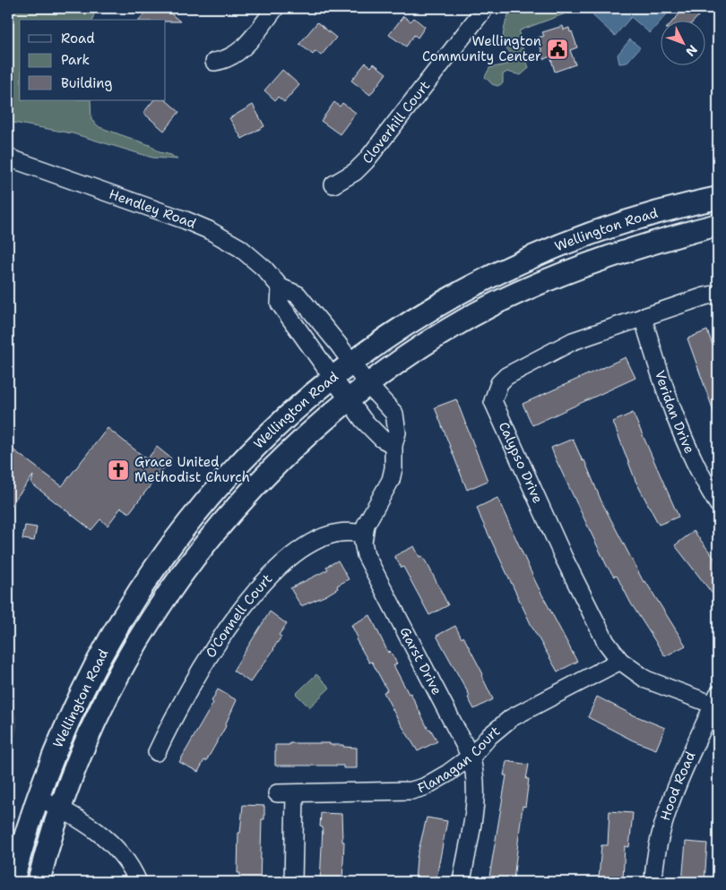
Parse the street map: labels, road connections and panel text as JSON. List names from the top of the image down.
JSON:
{
  "streets": {
    "main road": ["Wellington Road"],
    "street": [
      "Cloverhill Court",
      "Hendley Road",
      "Veridan Drive",
      "Calypso Drive",
      "O'Connell Court",
      "Garst Drive",
      "Flanagan Court",
      "Hood Road"
    ]
  },
  "crossings": [
    ["Hendley Road", "Wellington Road"],
    ["Hendley Road", "Garst Drive"],
    ["Wellington Road", "Garst Drive"],
    ["Veridan Drive", "Calypso Drive"],
    ["Calypso Drive", "Flanagan Court"],
    ["Calypso Drive", "Hood Road"],
    ["O'Connell Court", "Garst Drive"],
    ["Garst Drive", "Flanagan Court"]
  ],
  "places": {
    "public building": ["Wellington Community Center"],
    "church": ["Grace United Methodist Church"]
  },
  "legend": ["Road", "Park", "Building"],
  "north": "bottom right"
}
